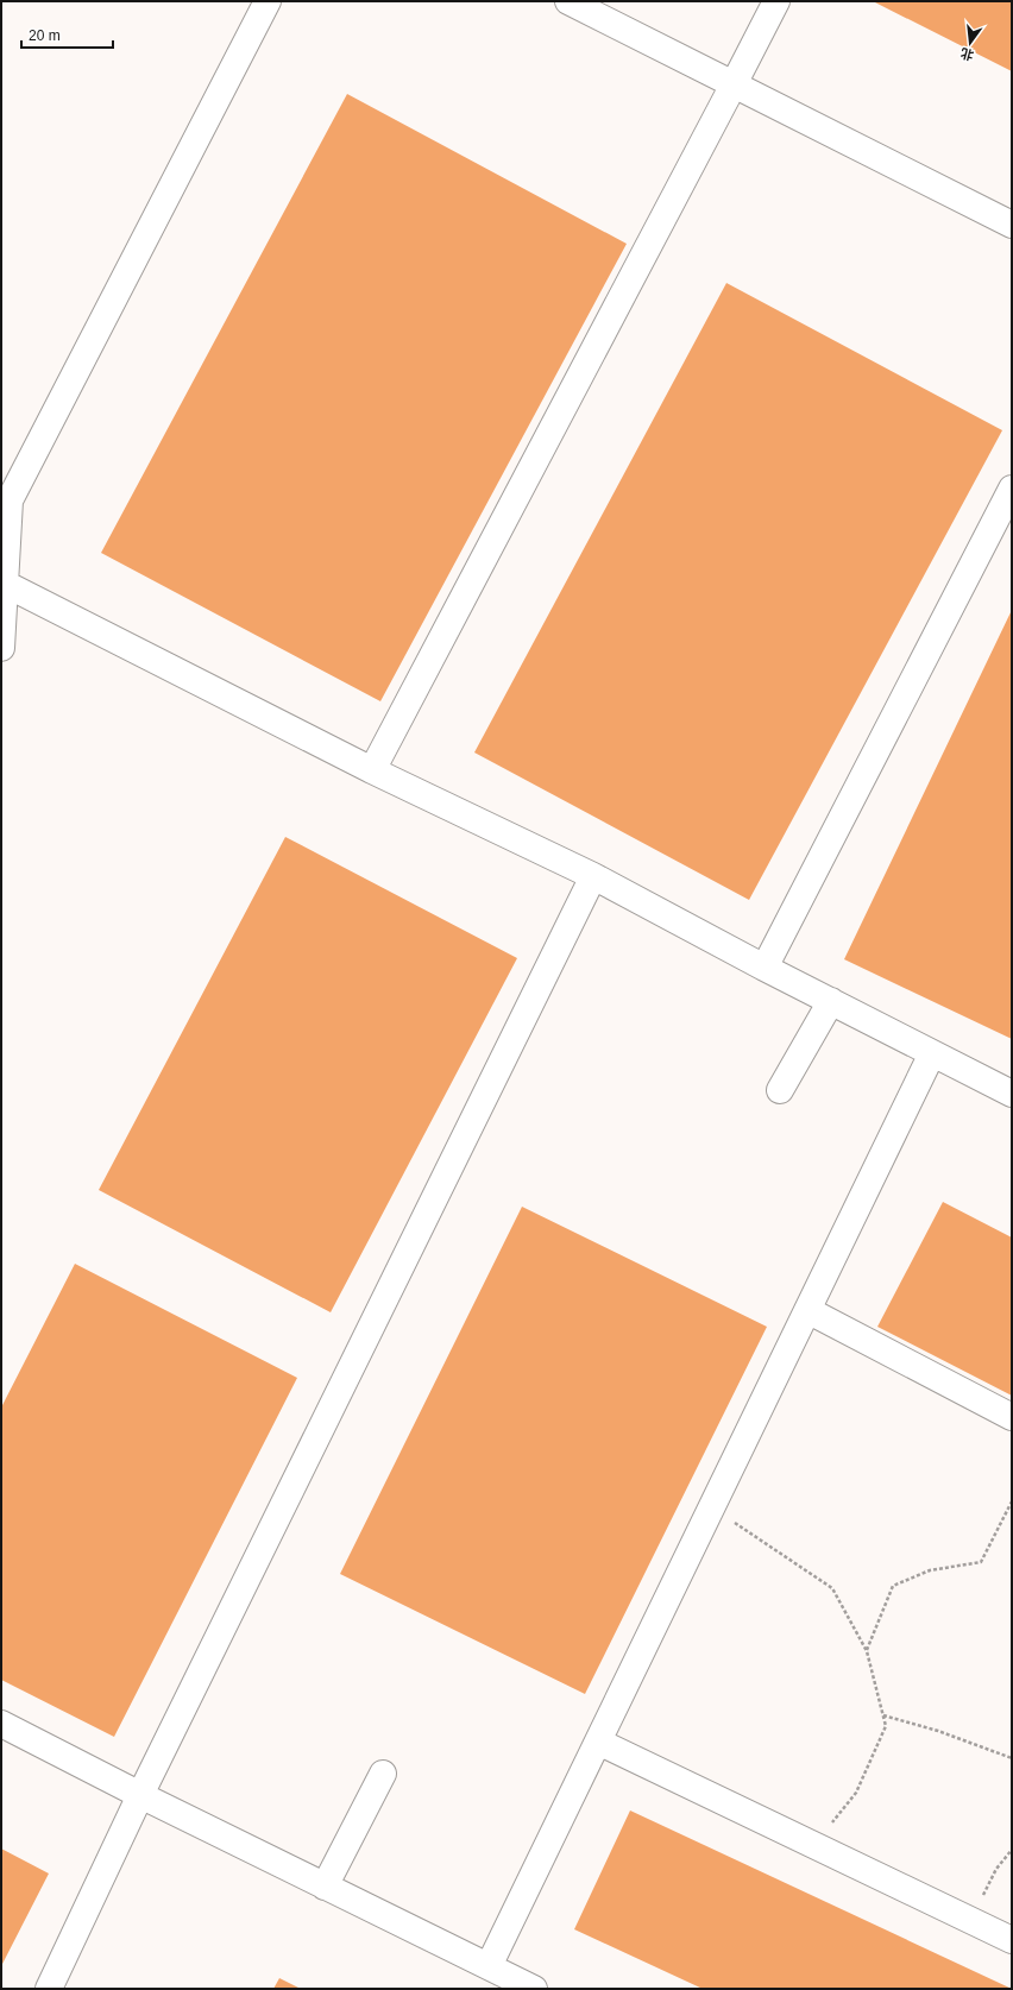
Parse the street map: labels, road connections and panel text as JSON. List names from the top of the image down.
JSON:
{
  "scale_bar": "20 m",
  "north": "bottom"
}
